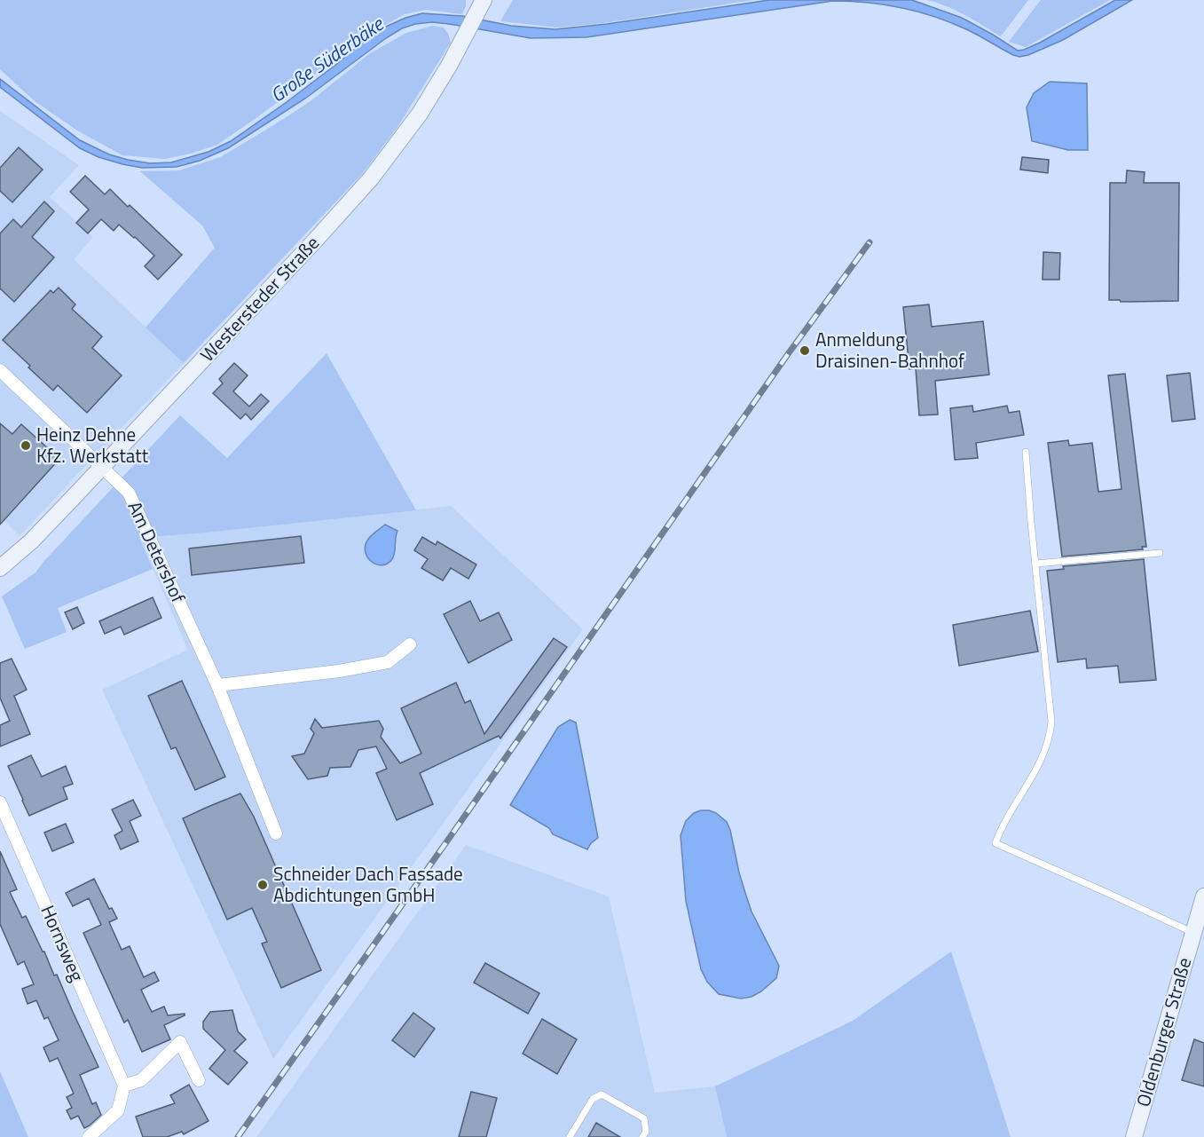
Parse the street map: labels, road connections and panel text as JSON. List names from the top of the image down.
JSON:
{
  "streets": {
    "main road": ["Westersteder Straße", "Oldenburger Straße"],
    "street": ["Am Detershof", "Hornsweg"]
  },
  "crossings": [
    ["Westersteder Straße", "Am Detershof"]
  ],
  "water": ["Große Süderbäke"],
  "places": ["Anmeldung Draisinen-Bahnhof", "Heinz Dehne Kfz. Werkstatt", "Schneider Dach Fassade Abdichtungen GmbH"]
}
